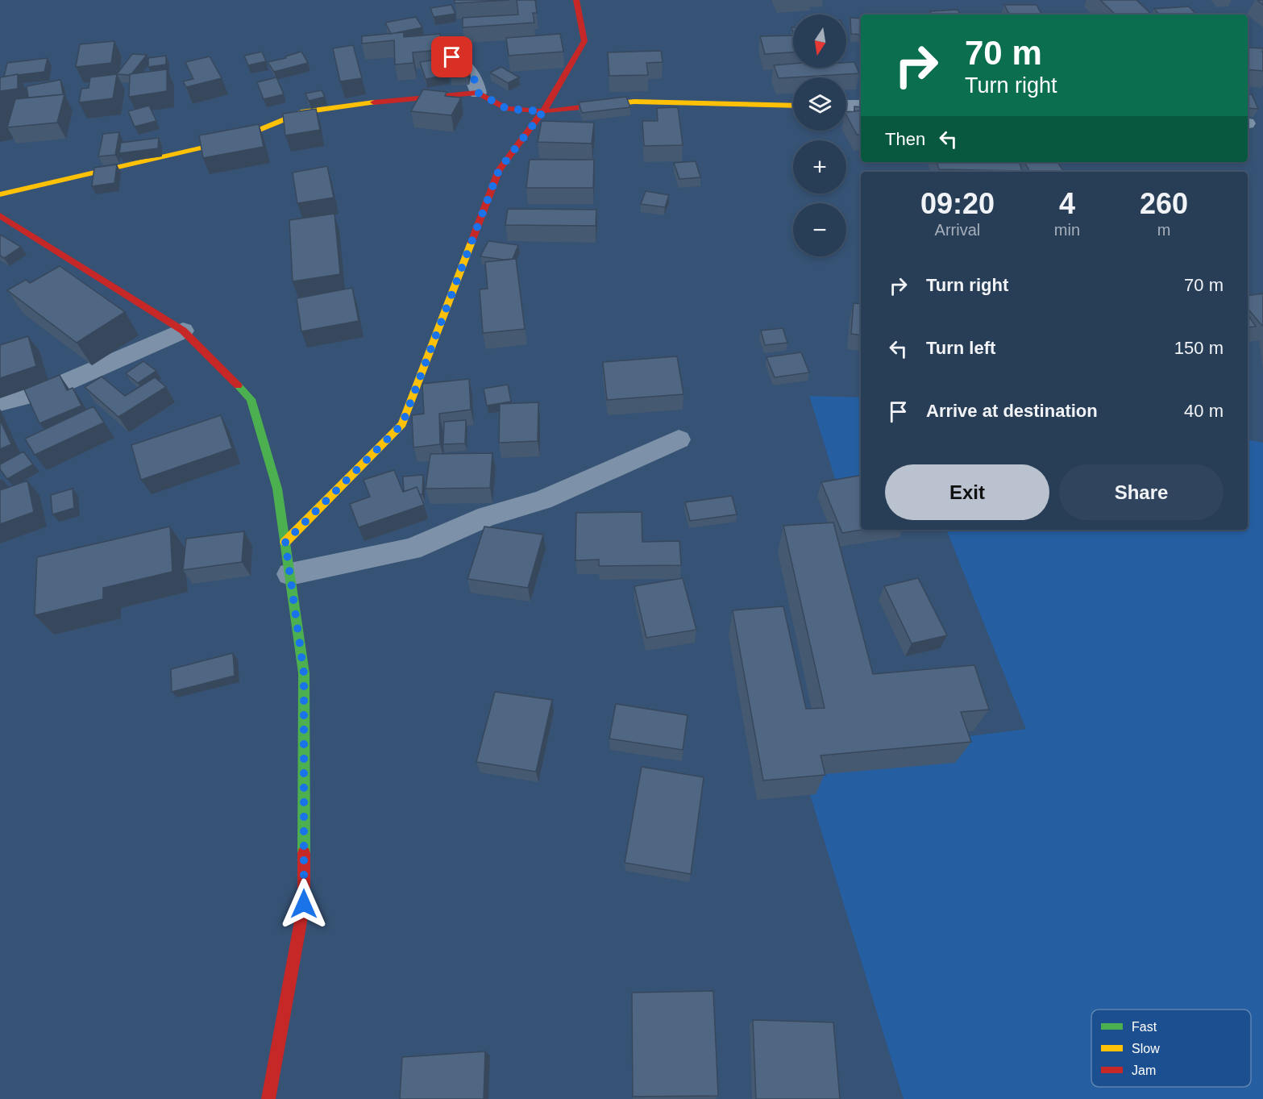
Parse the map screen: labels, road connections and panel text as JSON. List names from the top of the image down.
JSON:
{
  "legend": ["Fast", "Slow", "Jam"],
  "north": "bottom",
  "page": {
    "map_buttons": ["+", "−"],
    "turn": ["70 m", "Turn right"],
    "then": "Then",
    "eta": [
      "09:20",
      "Arrival",
      "4",
      "min",
      "260",
      "m"
    ],
    "list": [
      {
        "name": "Turn right",
        "value": "70 m"
      },
      {
        "name": "Turn left",
        "value": "150 m"
      },
      {
        "name": "Arrive at destination",
        "value": "40 m"
      }
    ],
    "buttons": ["Exit", "Share"]
  }
}
